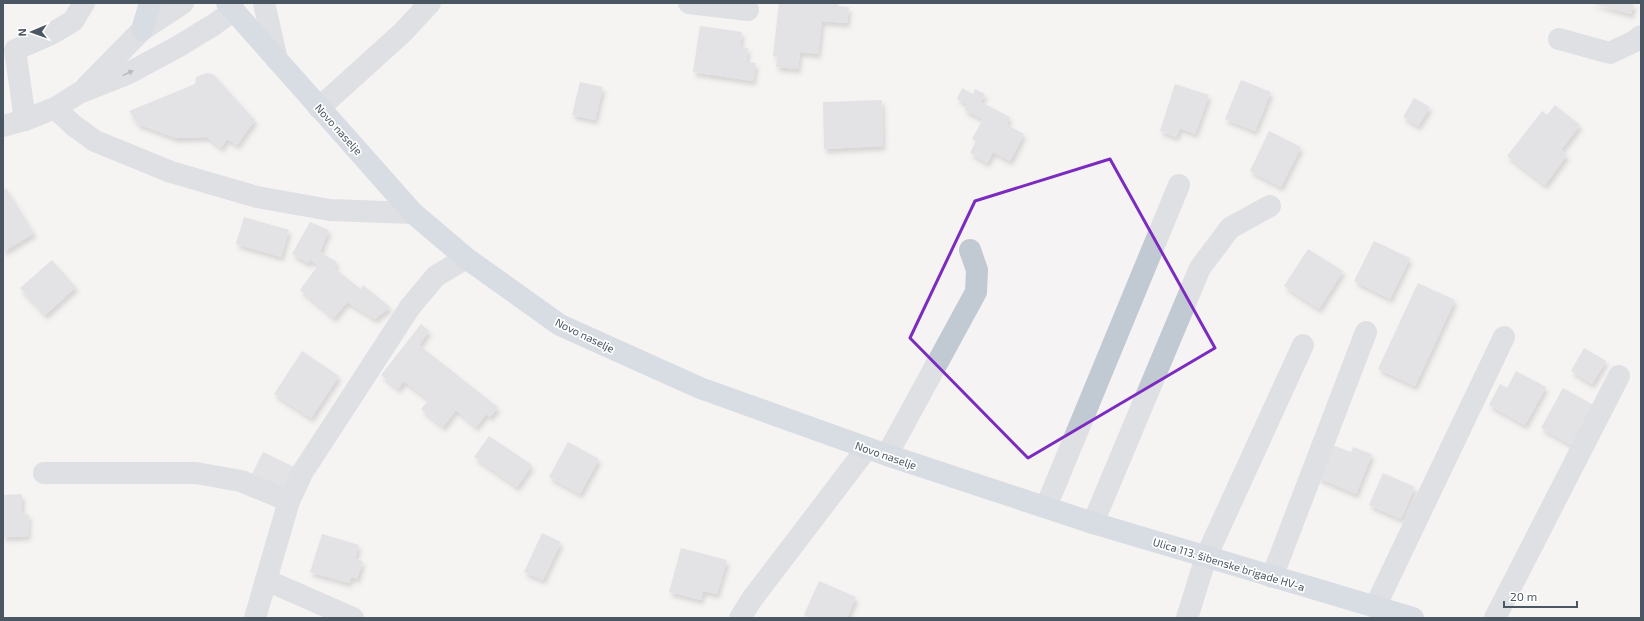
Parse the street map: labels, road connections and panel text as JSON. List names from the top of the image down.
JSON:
{
  "streets": {
    "main road": ["Novo naselje", "Ulica 113. šibenske brigade HV-a"]
  },
  "crossings": [
    ["Novo naselje", "Ulica 113. šibenske brigade HV-a"]
  ],
  "scale_bar": "20 m",
  "north": "left"
}
